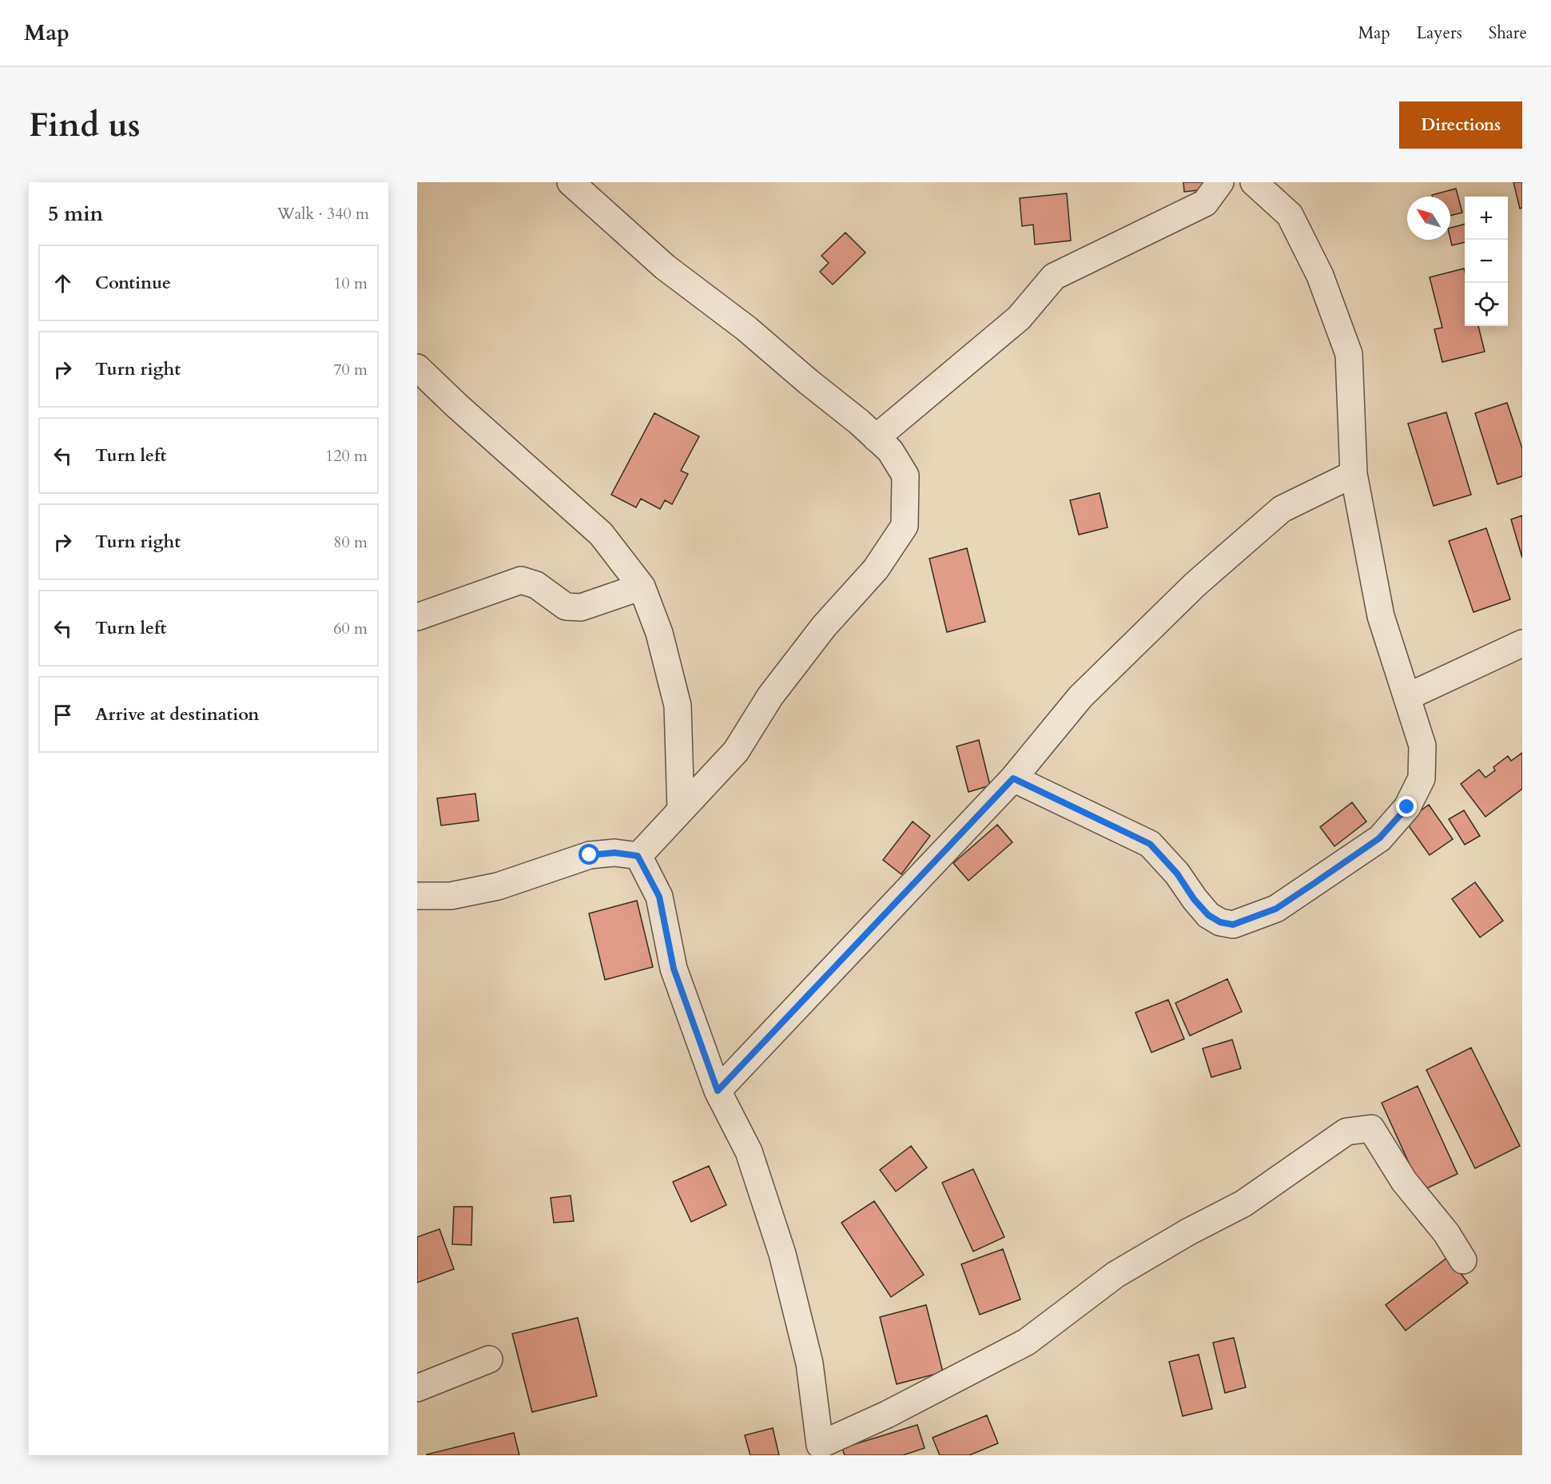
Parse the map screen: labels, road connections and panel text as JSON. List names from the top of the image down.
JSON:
{
  "north": "top left",
  "page": {
    "header": "Map",
    "nav": ["Map", "Layers", "Share"],
    "buttons": "Directions",
    "title": "Find us",
    "heading": ["5 min", "Walk · 340 m"],
    "map_buttons": ["+", "−"],
    "list": [
      ["Continue", "10 m"],
      ["Turn right", "70 m"],
      ["Turn left", "120 m"],
      ["Turn right", "80 m"],
      ["Turn left", "60 m"],
      "Arrive at destination"
    ]
  }
}
